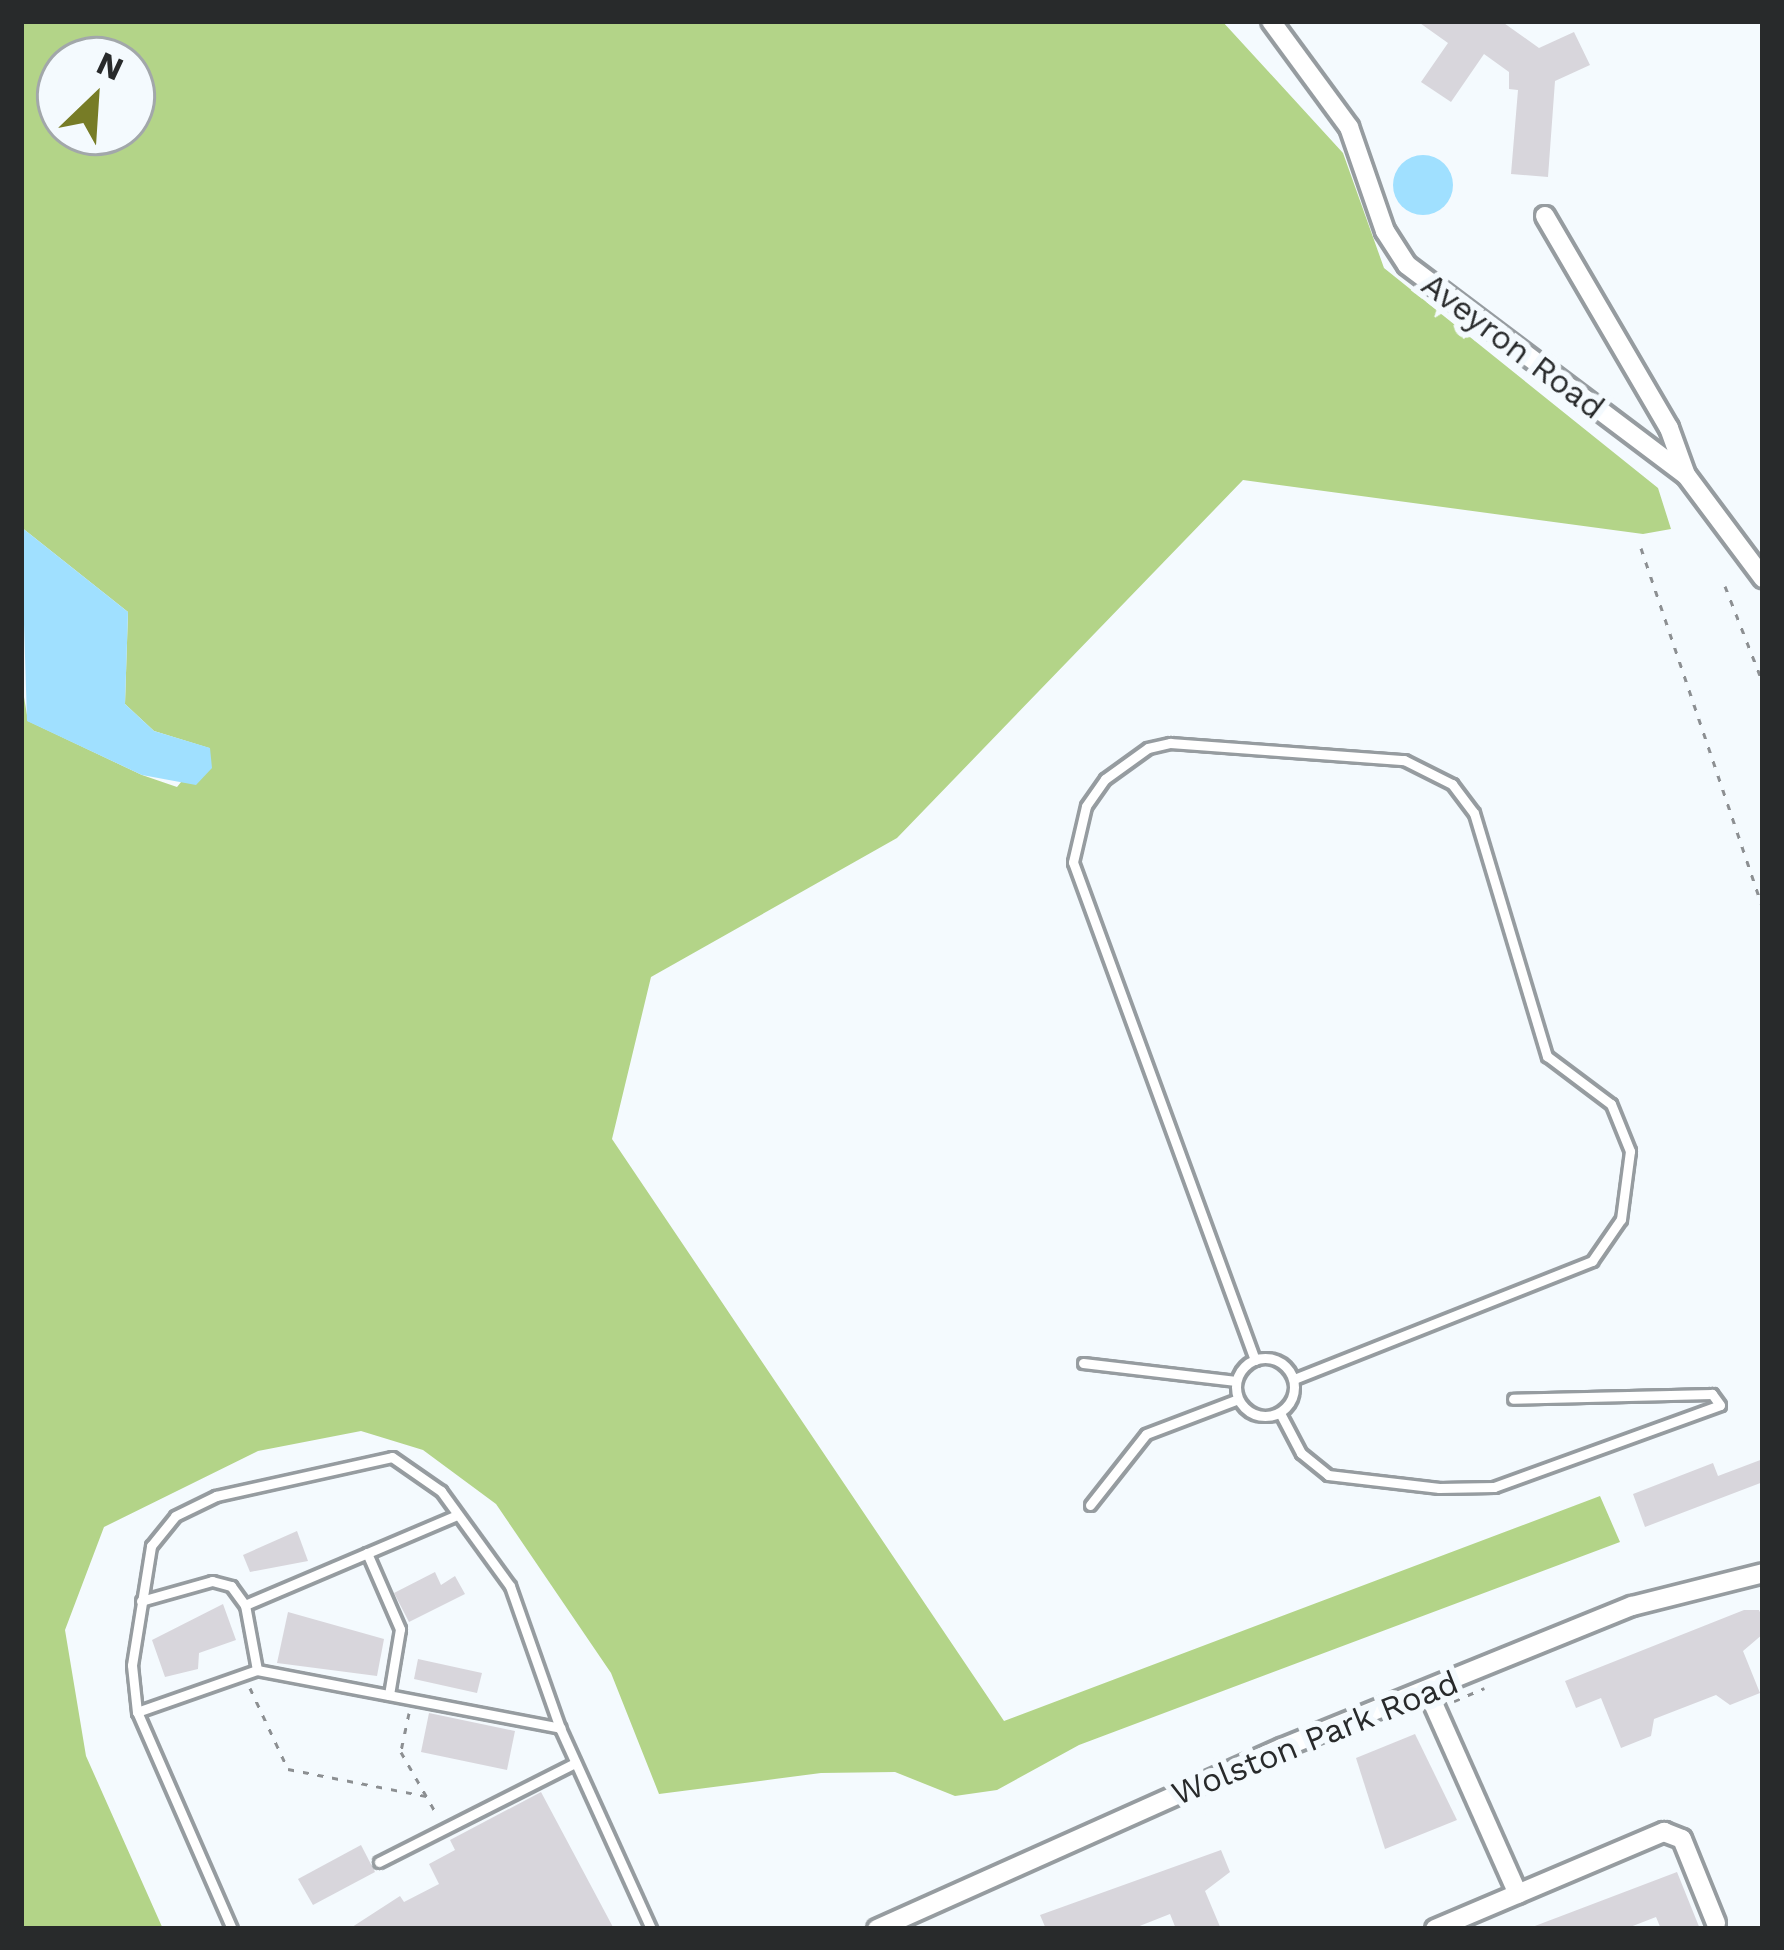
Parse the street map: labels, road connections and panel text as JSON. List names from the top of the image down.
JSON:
{
  "streets": {
    "street": ["Aveyron Road", "Wolston Park Road"]
  },
  "north": "top right"
}
